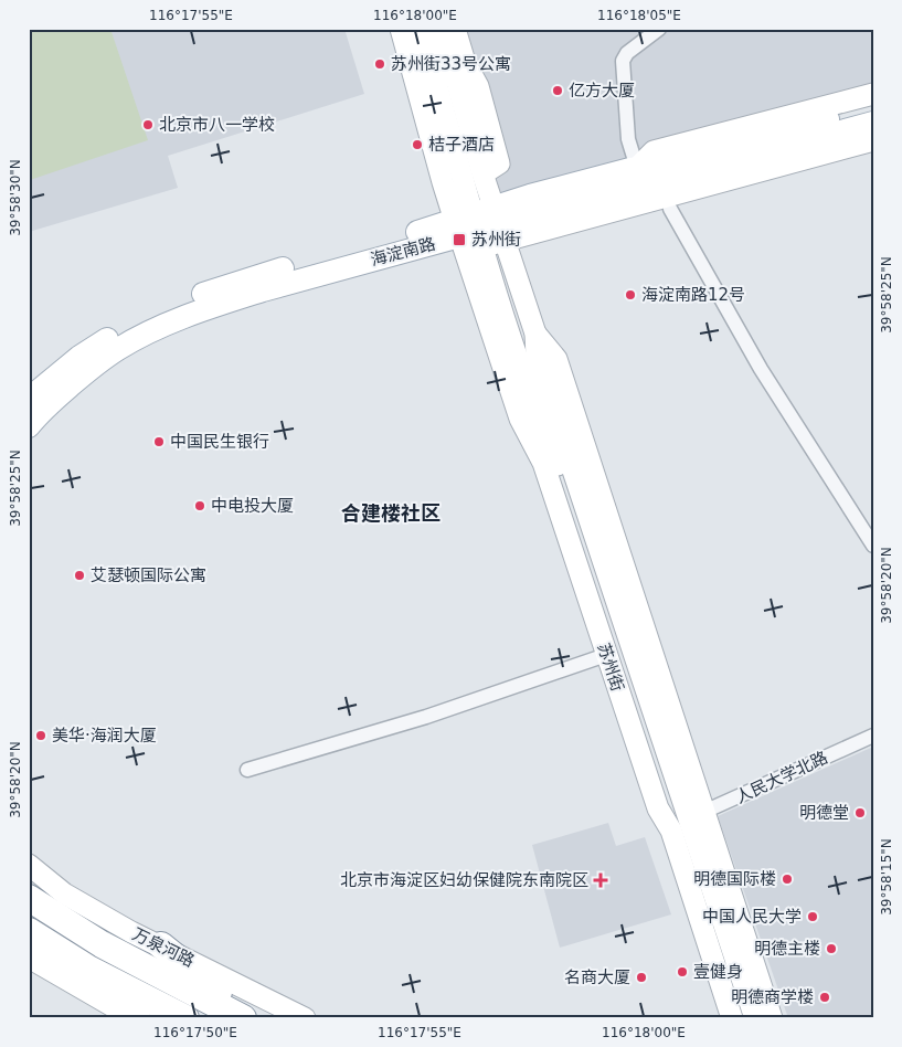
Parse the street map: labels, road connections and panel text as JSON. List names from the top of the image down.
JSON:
{
  "streets": {
    "highway": ["万泉河路"],
    "main road": ["海淀南路"],
    "street": ["苏州街", "人民大学北路"]
  },
  "crossings": [
    ["海淀南路", "苏州街"],
    ["苏州街", "人民大学北路"]
  ],
  "districts": ["合建楼社区"],
  "places": {
    "other": [
      "苏州街33号公寓",
      "亿方大厦",
      "北京市八一学校",
      "桔子酒店",
      "海淀南路12号",
      "中国民生银行",
      "中电投大厦",
      "艾瑟顿国际公寓",
      "美华·海润大厦",
      "明德堂",
      "明德国际楼",
      "中国人民大学",
      "明德主楼",
      "壹健身",
      "名商大厦",
      "明德商学楼"
    ],
    "transit": ["苏州街"],
    "health": ["北京市海淀区妇幼保健院东南院区"]
  },
  "coordinates": [
    "116°17'55\"E",
    "116°18'00\"E",
    "116°18'05\"E",
    "39°58'30\"N",
    "39°58'25\"N",
    "39°58'20\"N",
    "39°58'15\"N",
    "116°17'50\"E"
  ]
}
